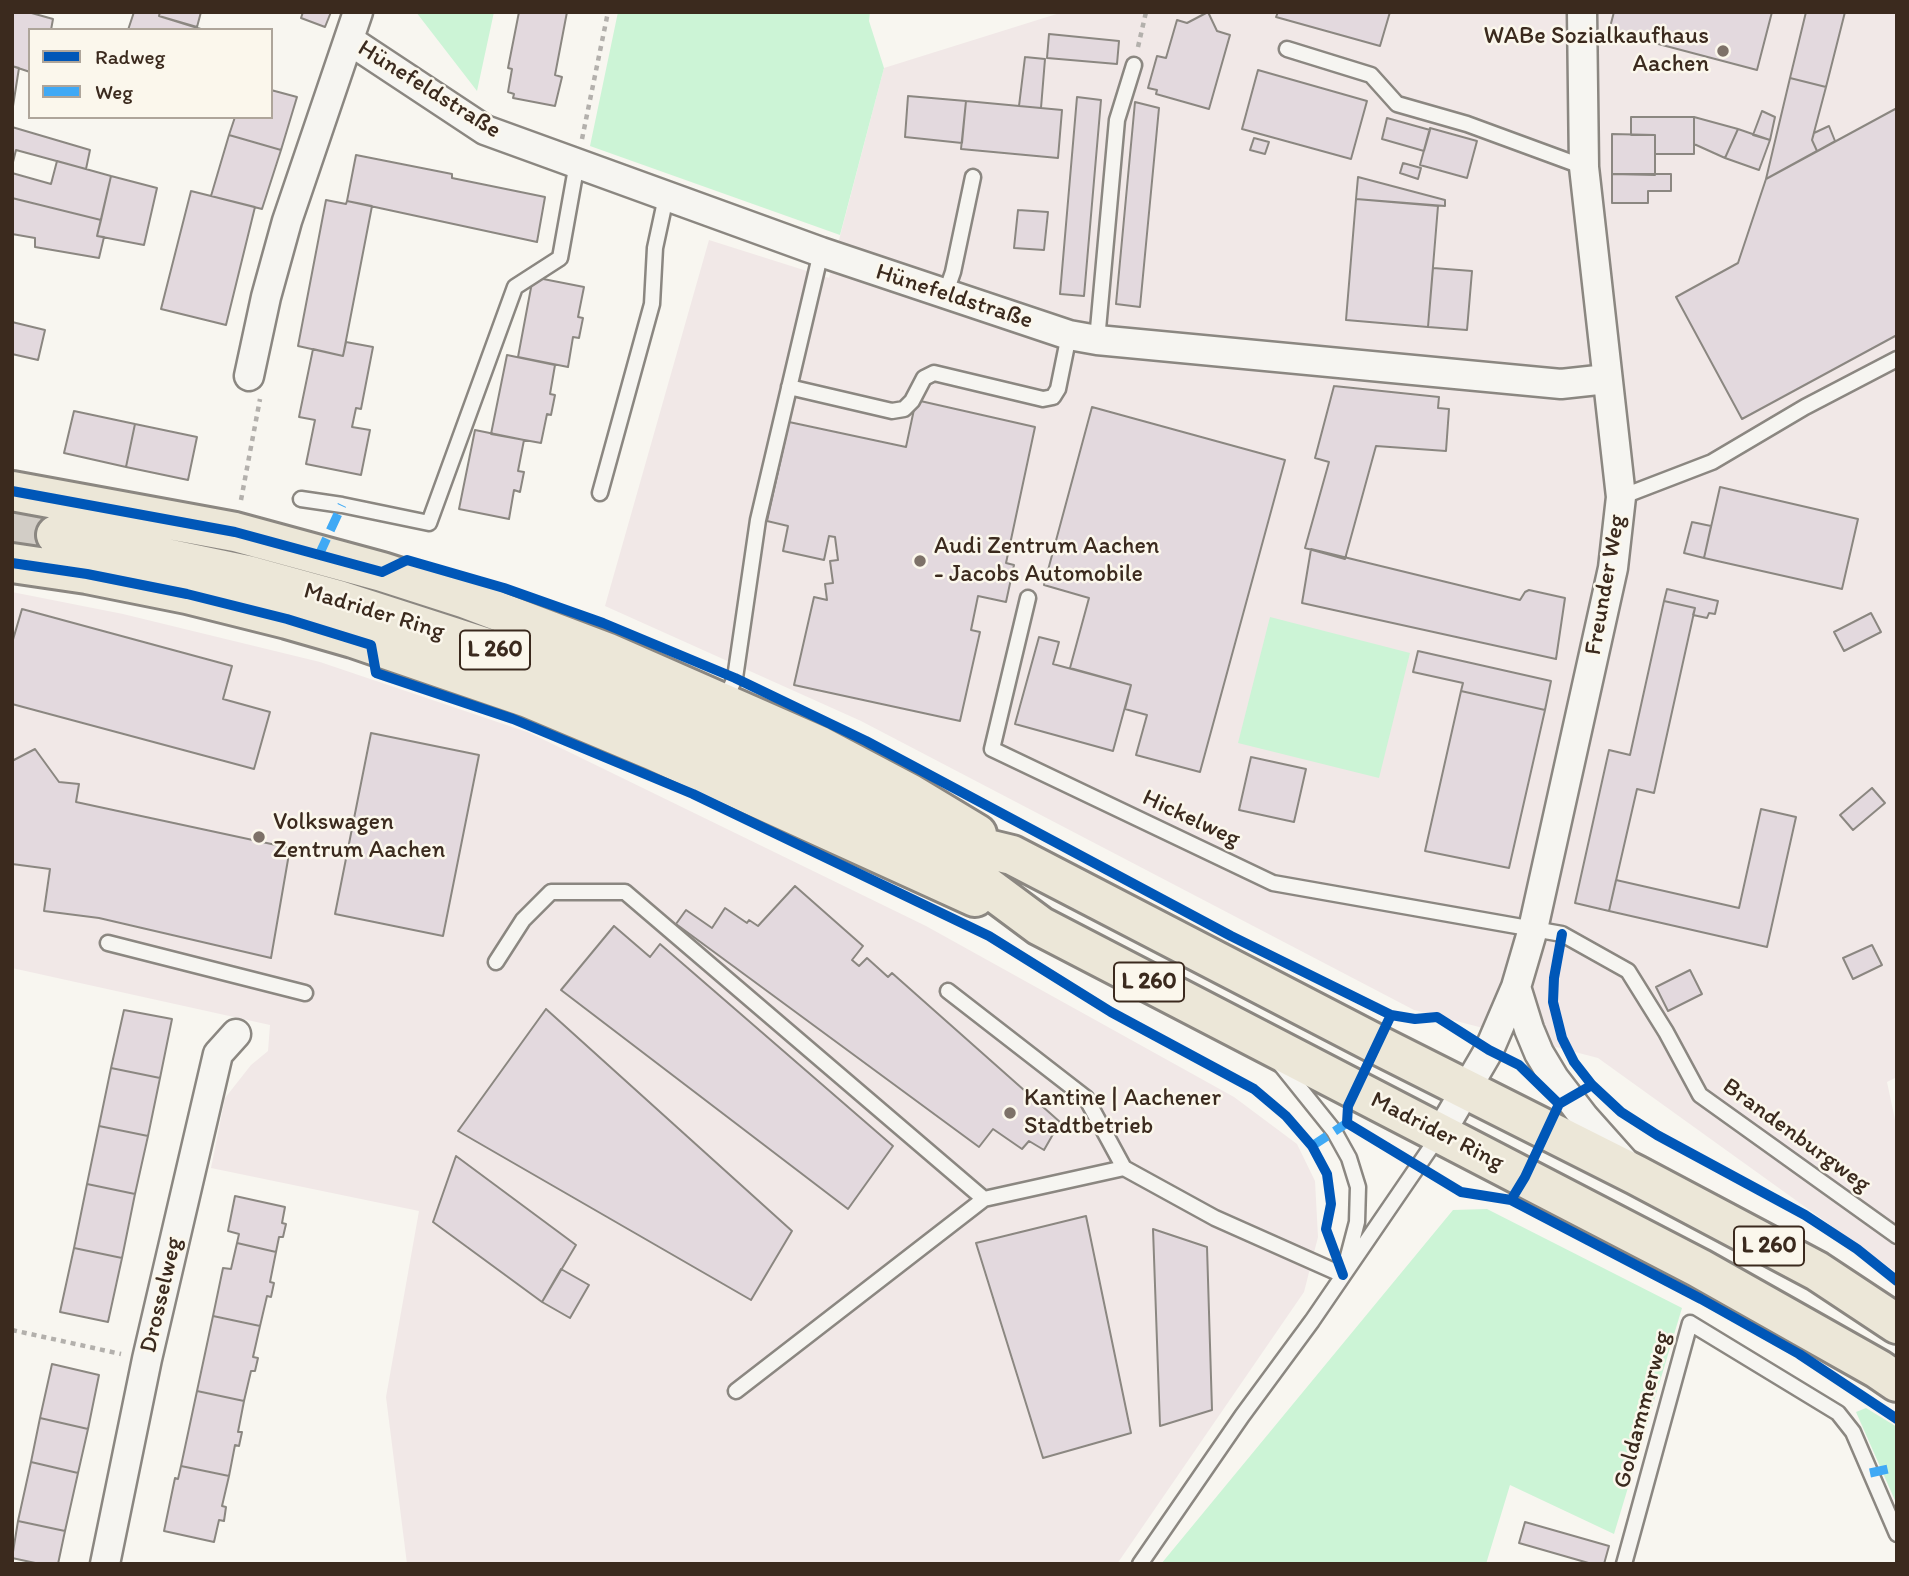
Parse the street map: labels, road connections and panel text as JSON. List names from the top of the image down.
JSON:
{
  "streets": {
    "main road": ["Madrider Ring", "L 260"],
    "street": ["Hünefeldstraße", "Freunder Weg", "Drosselweg"],
    "lane": ["Hickelweg", "Brandenburgweg", "Goldammerweg"]
  },
  "crossings": [
    ["Hünefeldstraße", "Freunder Weg"],
    ["Freunder Weg", "Madrider Ring"],
    ["Freunder Weg", "Hickelweg"],
    ["Freunder Weg", "Brandenburgweg"],
    ["Hickelweg", "Brandenburgweg"]
  ],
  "places": [
    "WABe Sozialkaufhaus Aachen",
    "Audi Zentrum Aachen - Jacobs Automobile",
    "Volkswagen Zentrum Aachen",
    "Kantine | Aachener Stadtbetrieb"
  ],
  "legend": ["Radweg", "Weg"]
}
